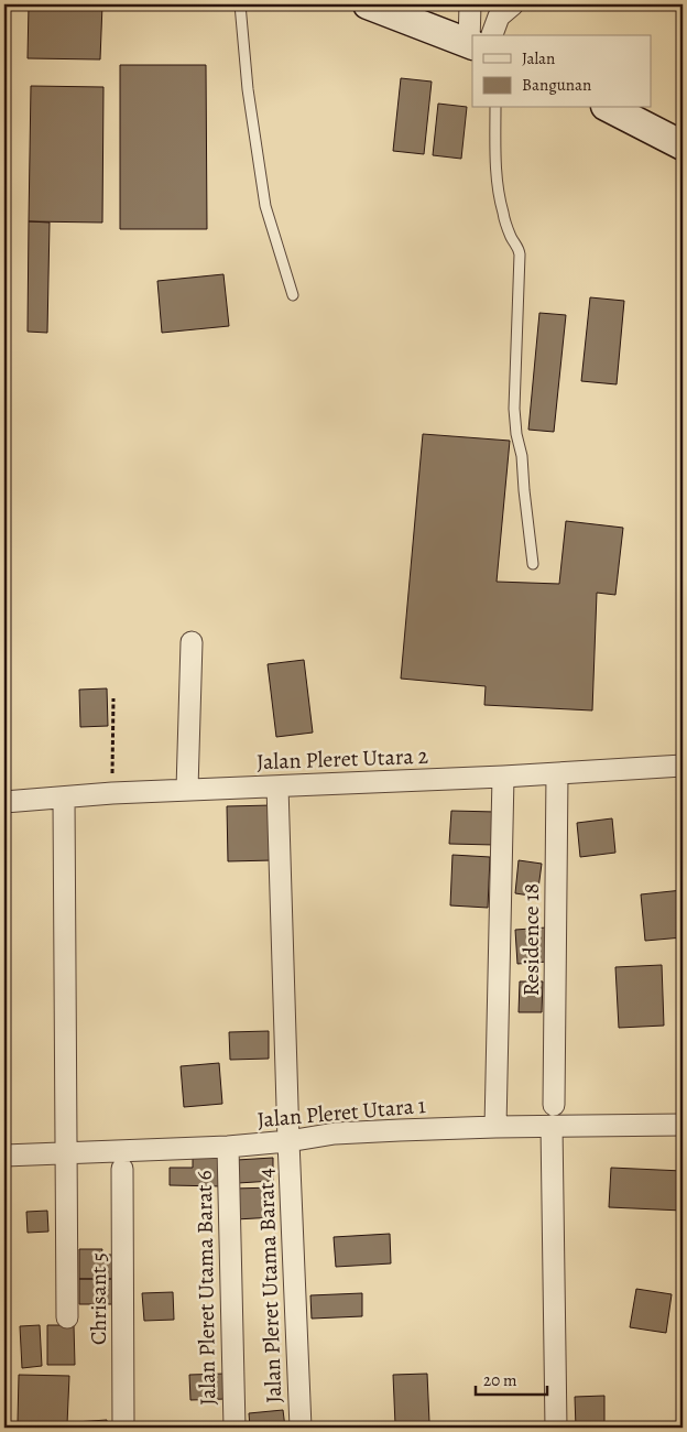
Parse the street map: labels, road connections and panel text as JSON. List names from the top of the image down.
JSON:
{
  "streets": {
    "street": [
      "Jalan Pleret Utara 2",
      "Residence 18",
      "Jalan Pleret Utara 1",
      "Jalan Pleret Utama Barat 4",
      "Jalan Pleret Utama Barat 6",
      "Chrisant 5"
    ]
  },
  "crossings": [
    ["Jalan Pleret Utara 2", "Residence 18"],
    ["Jalan Pleret Utara 2", "Jalan Pleret Utama Barat 4"],
    ["Jalan Pleret Utara 1", "Jalan Pleret Utama Barat 4"],
    ["Jalan Pleret Utara 1", "Jalan Pleret Utama Barat 6"]
  ],
  "legend": ["Jalan", "Bangunan"],
  "scale_bar": "20 m"
}
